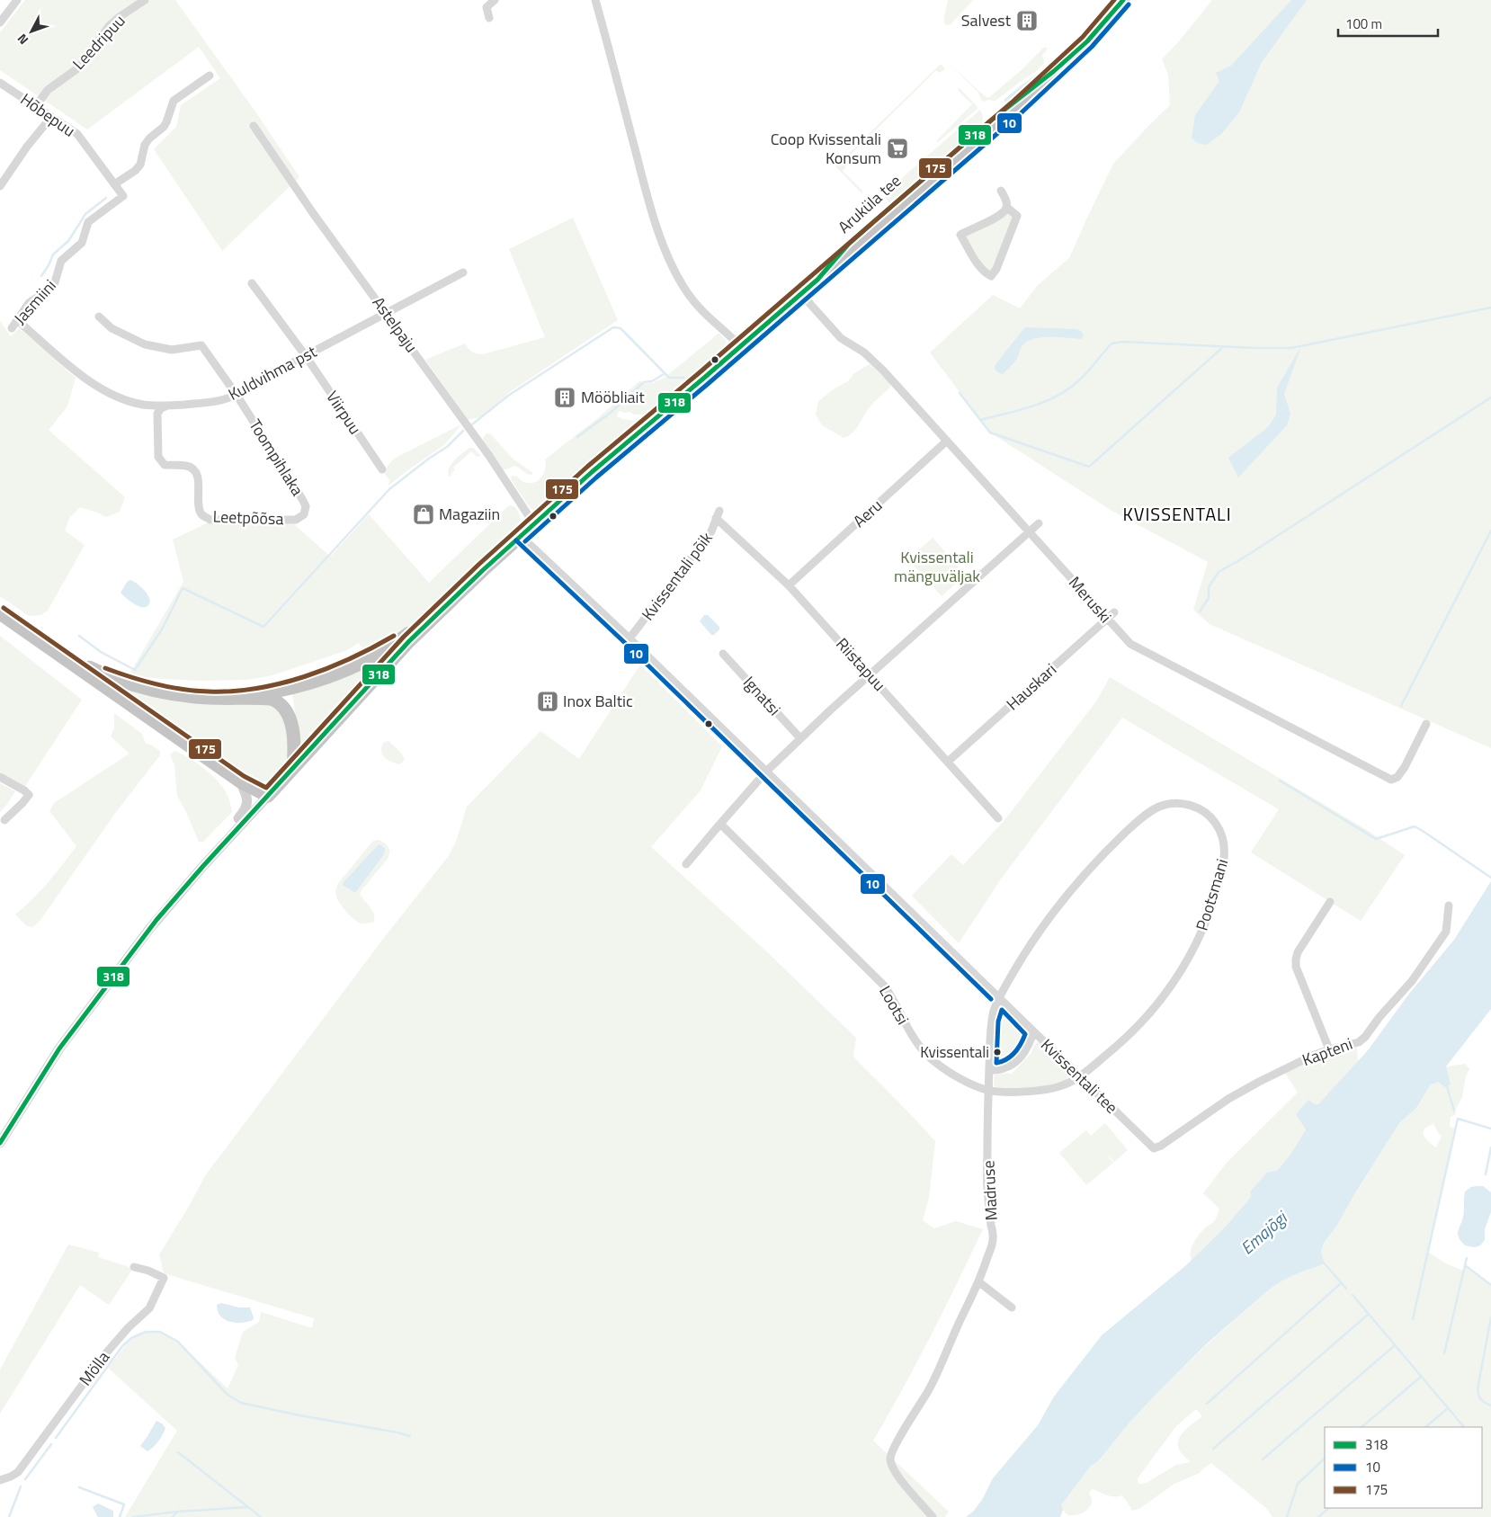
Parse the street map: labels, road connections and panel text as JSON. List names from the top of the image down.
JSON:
{
  "streets": {
    "highway": ["Aruküla tee"],
    "street": [
      "Leedripuu",
      "Hõbepuu",
      "Jasmiini",
      "Astelpaju",
      "Kuldvihma pst",
      "Viirpuu",
      "Toompihlaka",
      "Aeru",
      "Leetpõõsa",
      "Kvissentali põik",
      "Meruski",
      "Riistapuu",
      "Hauskari",
      "Ignatsi",
      "Pootsmani",
      "Lootsi",
      "Kapteni",
      "Kvissentali tee",
      "Madruse",
      "Mölla"
    ]
  },
  "crossings": [
    ["Leedripuu", "Hõbepuu"],
    ["Hõbepuu", "Jasmiini"],
    ["Aruküla tee", "Astelpaju"],
    ["Aruküla tee", "Meruski"],
    ["Aruküla tee", "Kvissentali tee"],
    ["Jasmiini", "Kuldvihma pst"],
    ["Astelpaju", "Kuldvihma pst"],
    ["Kuldvihma pst", "Viirpuu"],
    ["Kuldvihma pst", "Toompihlaka"],
    ["Kuldvihma pst", "Leetpõõsa"],
    ["Toompihlaka", "Leetpõõsa"],
    ["Aeru", "Meruski"],
    ["Aeru", "Riistapuu"],
    ["Kvissentali põik", "Riistapuu"],
    ["Kvissentali põik", "Kvissentali tee"],
    ["Meruski", "Hauskari"],
    ["Riistapuu", "Hauskari"],
    ["Pootsmani", "Lootsi"],
    ["Pootsmani", "Kvissentali tee"],
    ["Pootsmani", "Madruse"],
    ["Lootsi", "Kvissentali tee"],
    ["Lootsi", "Madruse"],
    ["Kapteni", "Kvissentali tee"],
    ["Kvissentali tee", "Madruse"]
  ],
  "districts": ["KVISSENTALI"],
  "water": ["Emajõgi"],
  "parks": ["Kvissentali mänguväljak"],
  "places": {
    "building": ["Salvest", "Mööbliait", "Inox Baltic"],
    "supermarket": ["Coop Kvissentali Konsum"],
    "shop": ["Magaziin"],
    "other": ["Kvissentali"]
  },
  "lines": ["transit line 318", "transit line 175", "transit line 10"],
  "legend": ["318", "10", "175"],
  "scale_bar": "100 m",
  "north": "bottom left"
}
